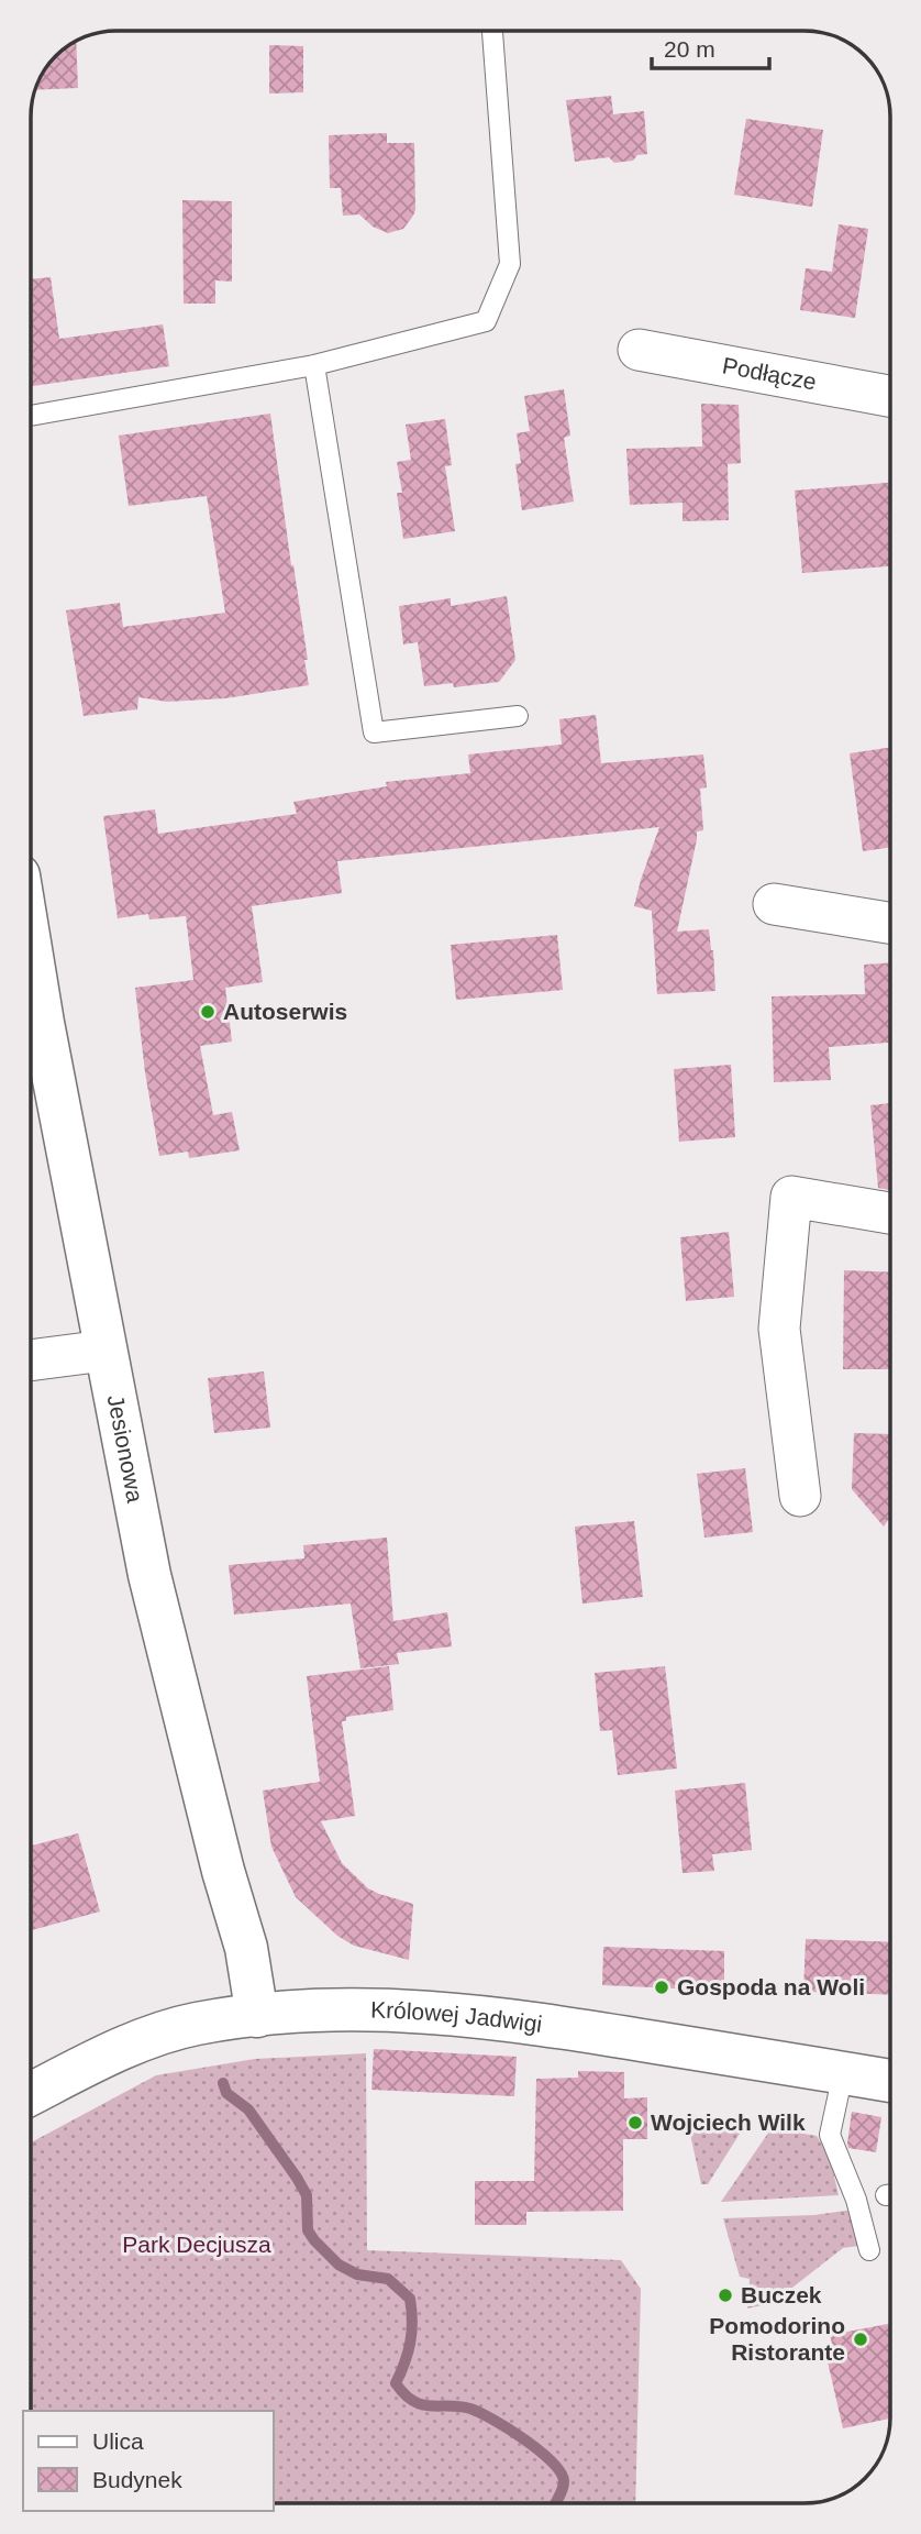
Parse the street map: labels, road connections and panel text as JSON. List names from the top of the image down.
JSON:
{
  "streets": {
    "street": ["Podłącze", "Jesionowa", "Królowej Jadwigi"]
  },
  "crossings": [
    ["Jesionowa", "Królowej Jadwigi"]
  ],
  "parks": ["Park Decjusza"],
  "places": [
    "Autoserwis",
    "Gospoda na Woli",
    "Wojciech Wilk",
    "Buczek",
    "Pomodorino Ristorante"
  ],
  "legend": ["Ulica", "Budynek"],
  "scale_bar": "20 m"
}
